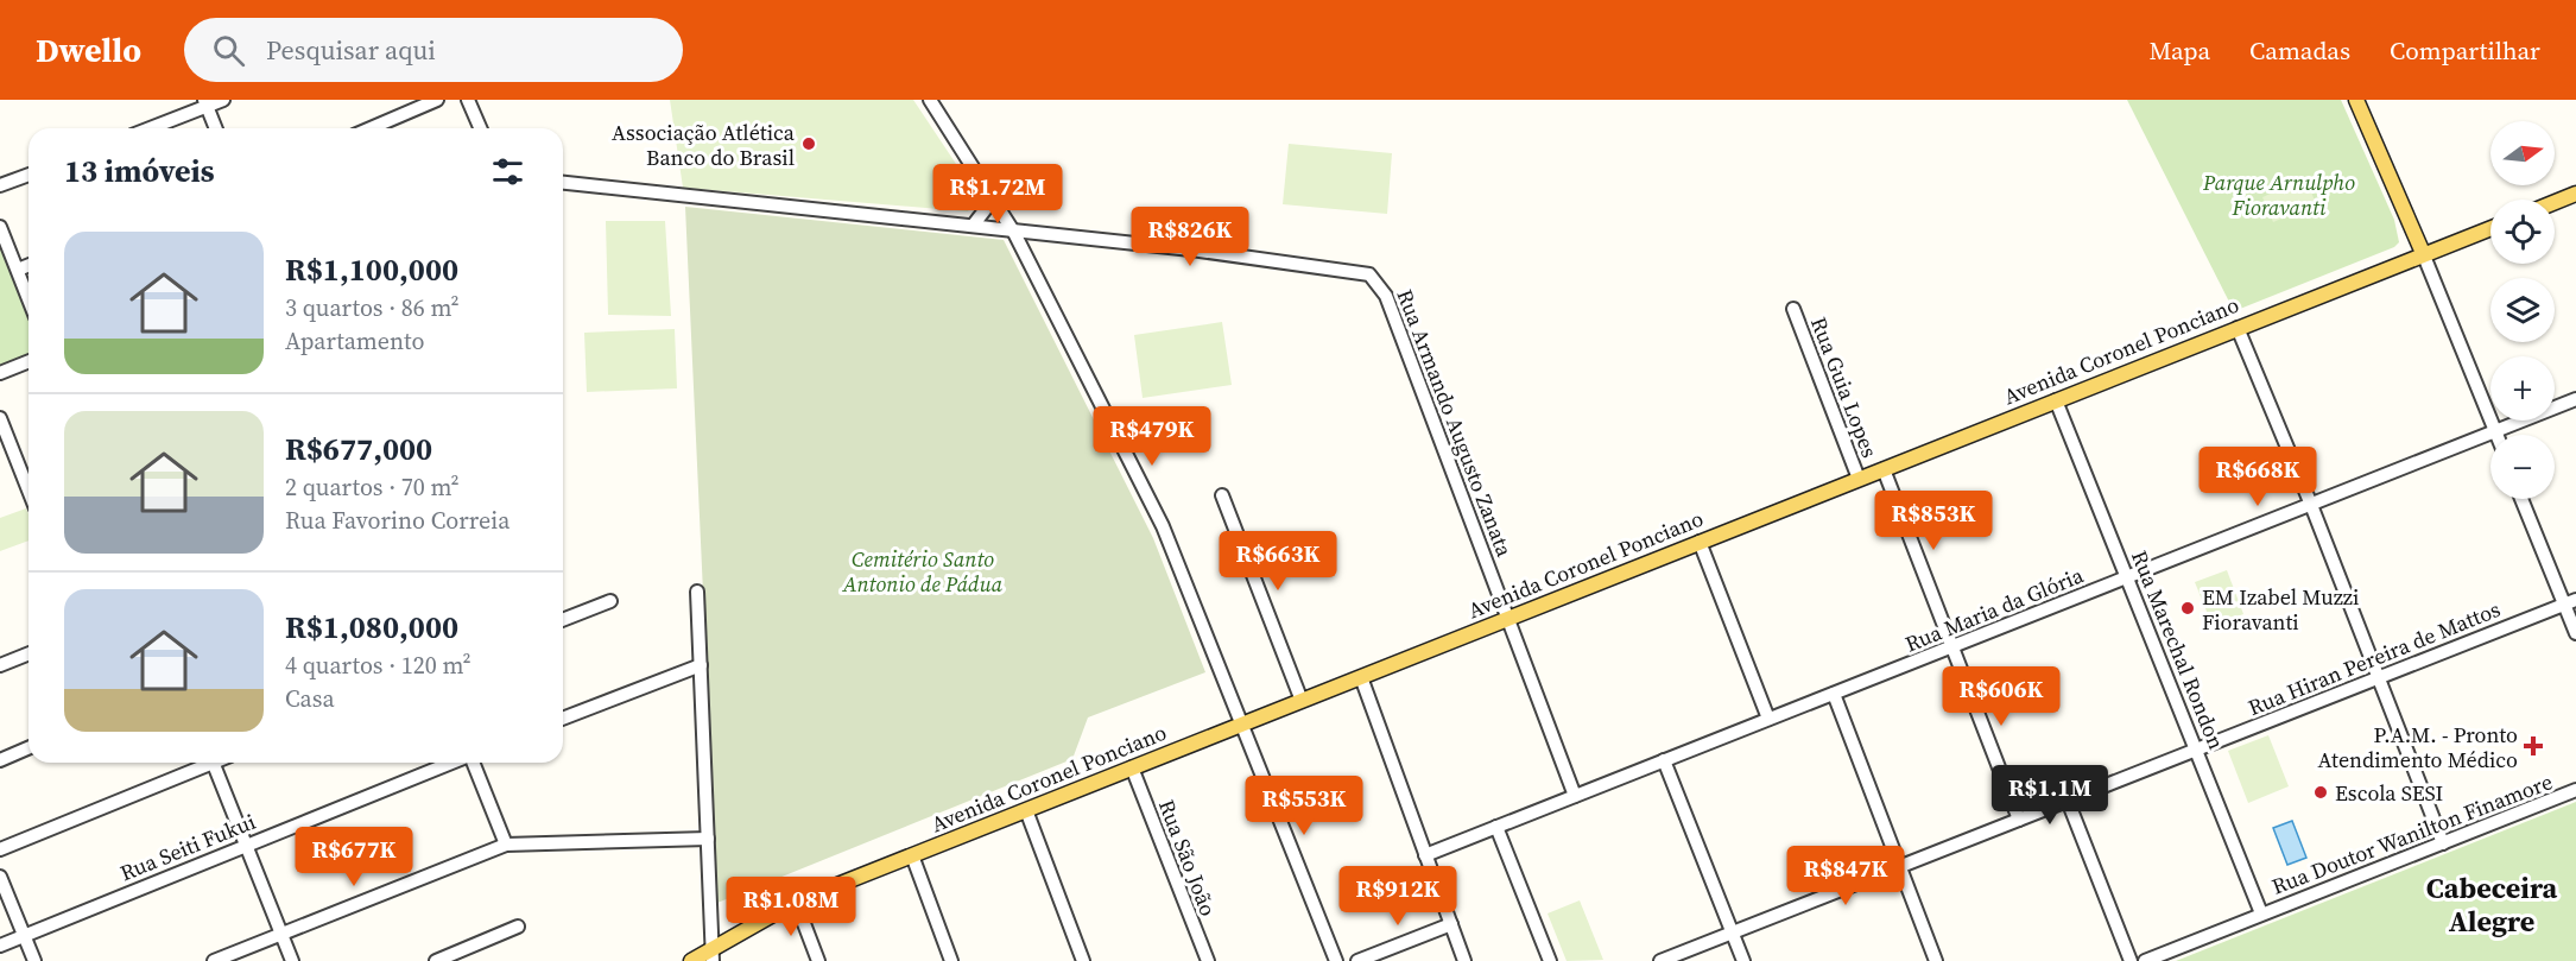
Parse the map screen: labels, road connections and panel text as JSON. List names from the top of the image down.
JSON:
{
  "streets": {
    "main road": ["Avenida Coronel Ponciano"],
    "street": [
      "Rua Guia Lopes",
      "Rua Armando Augusto Zanata",
      "Rua Maria da Glória",
      "Rua Marechal Rondon",
      "Rua Hiran Pereira de Mattos",
      "Rua Doutor Wanilton Finamore",
      "Rua Seiti Fukui",
      "Rua São João"
    ]
  },
  "crossings": [
    ["Avenida Coronel Ponciano", "Rua Guia Lopes"],
    ["Avenida Coronel Ponciano", "Rua Armando Augusto Zanata"],
    ["Avenida Coronel Ponciano", "Rua Marechal Rondon"],
    ["Avenida Coronel Ponciano", "Rua São João"],
    ["Rua Guia Lopes", "Rua Maria da Glória"],
    ["Rua Guia Lopes", "Rua Hiran Pereira de Mattos"],
    ["Rua Armando Augusto Zanata", "Rua Maria da Glória"],
    ["Rua Maria da Glória", "Rua Marechal Rondon"],
    ["Rua Marechal Rondon", "Rua Hiran Pereira de Mattos"],
    ["Rua Marechal Rondon", "Rua Doutor Wanilton Finamore"]
  ],
  "districts": ["Cabeceira Alegre"],
  "parks": ["Parque Arnulpho Fioravanti", "Cemitério Santo Antonio de Pádua"],
  "places": {
    "other": ["Associação Atlética Banco do Brasil", "EM Izabel Muzzi Fioravanti", "Escola SESI"],
    "health": ["P.A.M. - Pronto Atendimento Médico"]
  },
  "north": "right",
  "page": {
    "header": "Dwello",
    "search": "Pesquisar aqui",
    "nav": ["Mapa", "Camadas", "Compartilhar"],
    "map_buttons": ["+", "−"],
    "heading": "13 imóveis",
    "price": [
      "R$1.72M",
      "R$826K",
      "R$479K",
      "R$668K",
      "R$853K",
      "R$663K",
      "R$606K",
      "R$1.1M",
      "R$553K",
      "R$677K",
      "R$847K",
      "R$912K",
      "R$1.08M"
    ],
    "list": [
      {
        "name": "R$1,100,000",
        "note": "3 quartos · 86 m² · Apartamento"
      },
      {
        "name": "R$677,000",
        "note": "2 quartos · 70 m² · Rua Favorino Correia"
      },
      {
        "name": "R$1,080,000",
        "note": "4 quartos · 120 m² · Casa"
      }
    ]
  }
}
